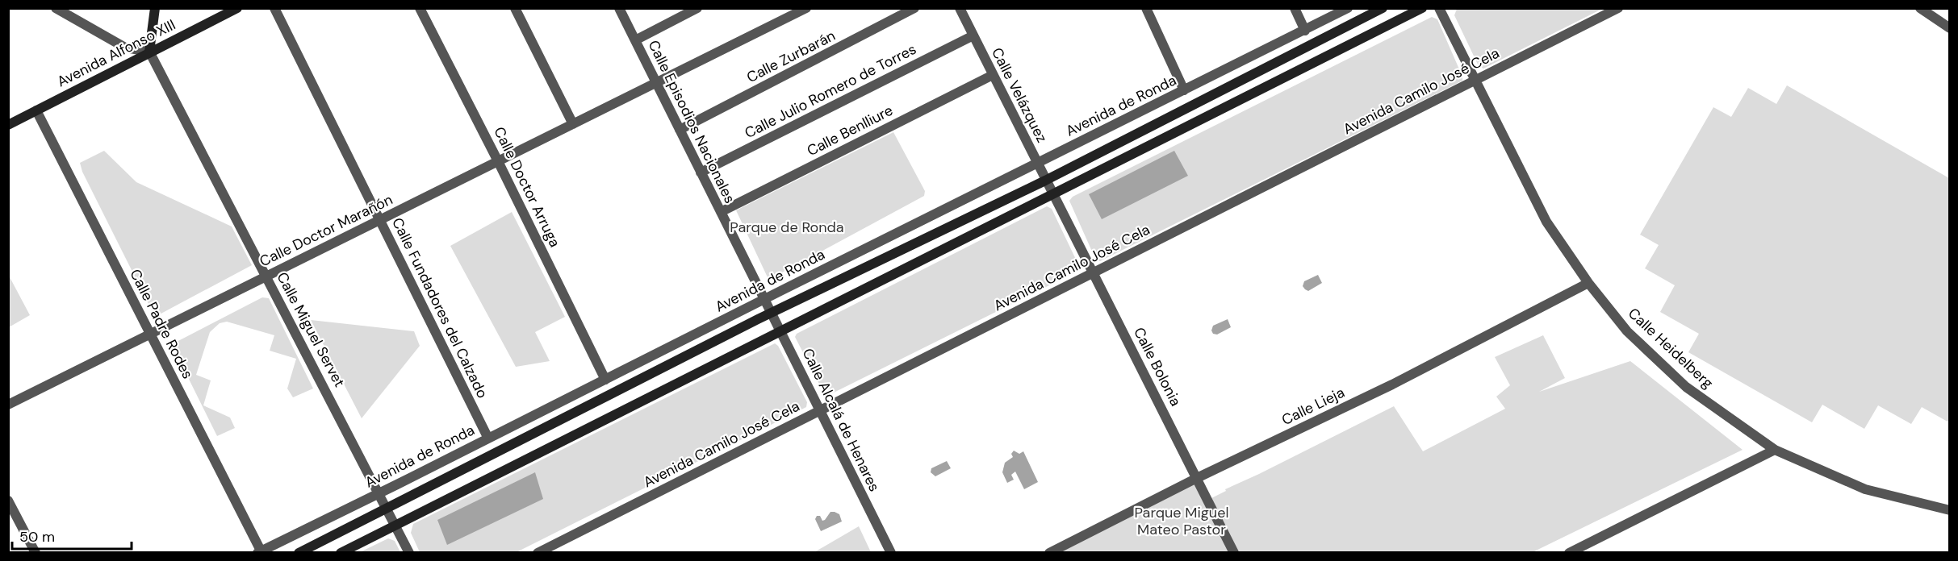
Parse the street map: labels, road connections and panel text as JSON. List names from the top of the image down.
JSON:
{
  "streets": {
    "street": [
      "Avenida Alfonso XIII",
      "Calle Zurbarán",
      "Calle Julio Romero de Torres",
      "Avenida Camilo José Cela",
      "Calle Velázquez",
      "Avenida de Ronda",
      "Calle Episodios Nacionales",
      "Calle Benlliure",
      "Calle Doctor Arruga",
      "Calle Doctor Marañón",
      "Calle Fundadores del Calzado",
      "Calle Padre Rodes",
      "Calle Miguel Servet",
      "Calle Heidelberg",
      "Calle Bolonia",
      "Calle Lieja",
      "Calle Alcalá de Henares"
    ]
  },
  "crossings": [
    ["Avenida Alfonso XIII", "Calle Padre Rodes"],
    ["Avenida Alfonso XIII", "Calle Miguel Servet"],
    ["Calle Zurbarán", "Calle Episodios Nacionales"],
    ["Calle Julio Romero de Torres", "Calle Velázquez"],
    ["Calle Julio Romero de Torres", "Calle Episodios Nacionales"],
    ["Avenida Camilo José Cela", "Calle Heidelberg"],
    ["Avenida Camilo José Cela", "Calle Bolonia"],
    ["Avenida Camilo José Cela", "Calle Alcalá de Henares"],
    ["Calle Velázquez", "Avenida de Ronda"],
    ["Calle Velázquez", "Calle Benlliure"],
    ["Calle Velázquez", "Calle Bolonia"],
    ["Avenida de Ronda", "Calle Episodios Nacionales"],
    ["Avenida de Ronda", "Calle Doctor Arruga"],
    ["Avenida de Ronda", "Calle Fundadores del Calzado"],
    ["Avenida de Ronda", "Calle Padre Rodes"],
    ["Avenida de Ronda", "Calle Miguel Servet"],
    ["Avenida de Ronda", "Calle Alcalá de Henares"],
    ["Calle Episodios Nacionales", "Calle Benlliure"],
    ["Calle Episodios Nacionales", "Calle Doctor Marañón"],
    ["Calle Episodios Nacionales", "Calle Alcalá de Henares"],
    ["Calle Doctor Arruga", "Calle Doctor Marañón"],
    ["Calle Doctor Marañón", "Calle Fundadores del Calzado"],
    ["Calle Doctor Marañón", "Calle Padre Rodes"],
    ["Calle Doctor Marañón", "Calle Miguel Servet"],
    ["Calle Heidelberg", "Calle Lieja"],
    ["Calle Bolonia", "Calle Lieja"]
  ],
  "parks": ["Parque de Ronda", "Parque Miguel Mateo Pastor"],
  "scale_bar": "50 m"
}
